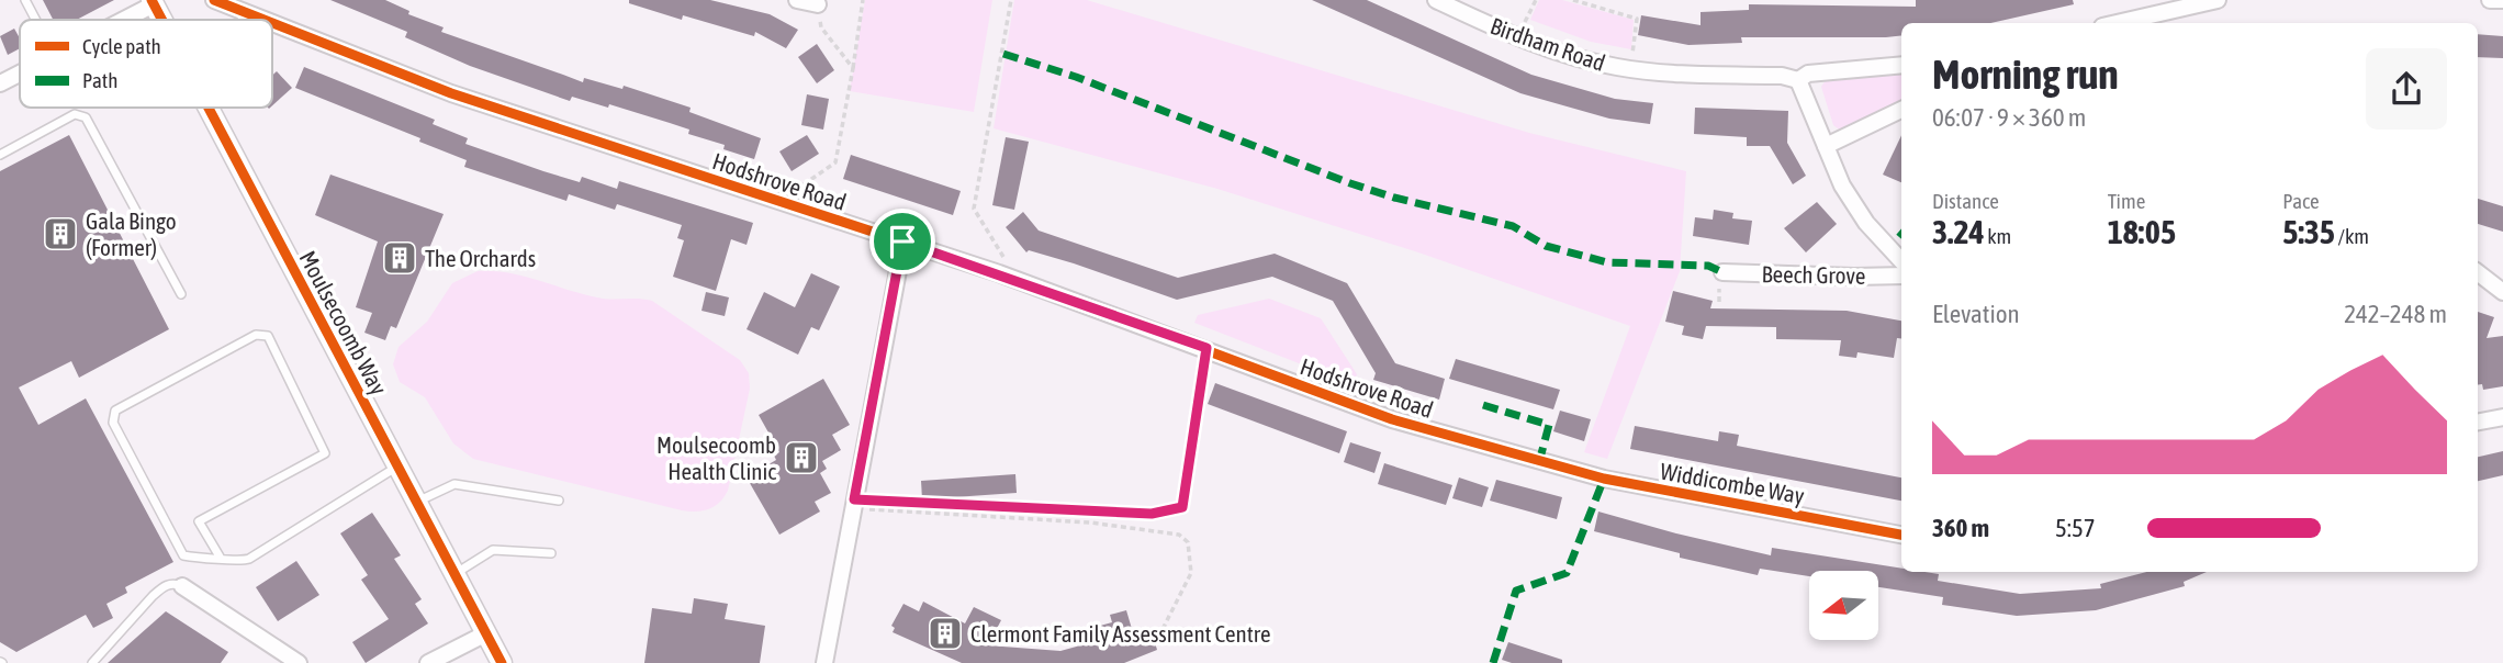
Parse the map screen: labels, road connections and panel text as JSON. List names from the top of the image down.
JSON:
{
  "streets": {
    "street": [
      "Birdham Road",
      "Hodshrove Road",
      "Beech Grove",
      "Moulsecoomb Way",
      "Widdicombe Way"
    ]
  },
  "crossings": [
    ["Hodshrove Road", "Widdicombe Way"]
  ],
  "places": {
    "building": [
      "Gala Bingo (Former)",
      "The Orchards",
      "Moulsecoomb Health Clinic",
      "Clermont Family Assessment Centre"
    ]
  },
  "legend": ["Cycle path", "Path"],
  "north": "left",
  "page": {
    "heading": ["Morning run", "06:07 · 9 × 360 m"],
    "stats": [
      ["Distance", "3.24 km"],
      ["Time", "18:05"],
      ["Pace", "5:35 /km"]
    ],
    "chart": ["Elevation", "242–248 m"],
    "list": [
      {
        "name": "360 m",
        "note": "5:57"
      }
    ]
  }
}
